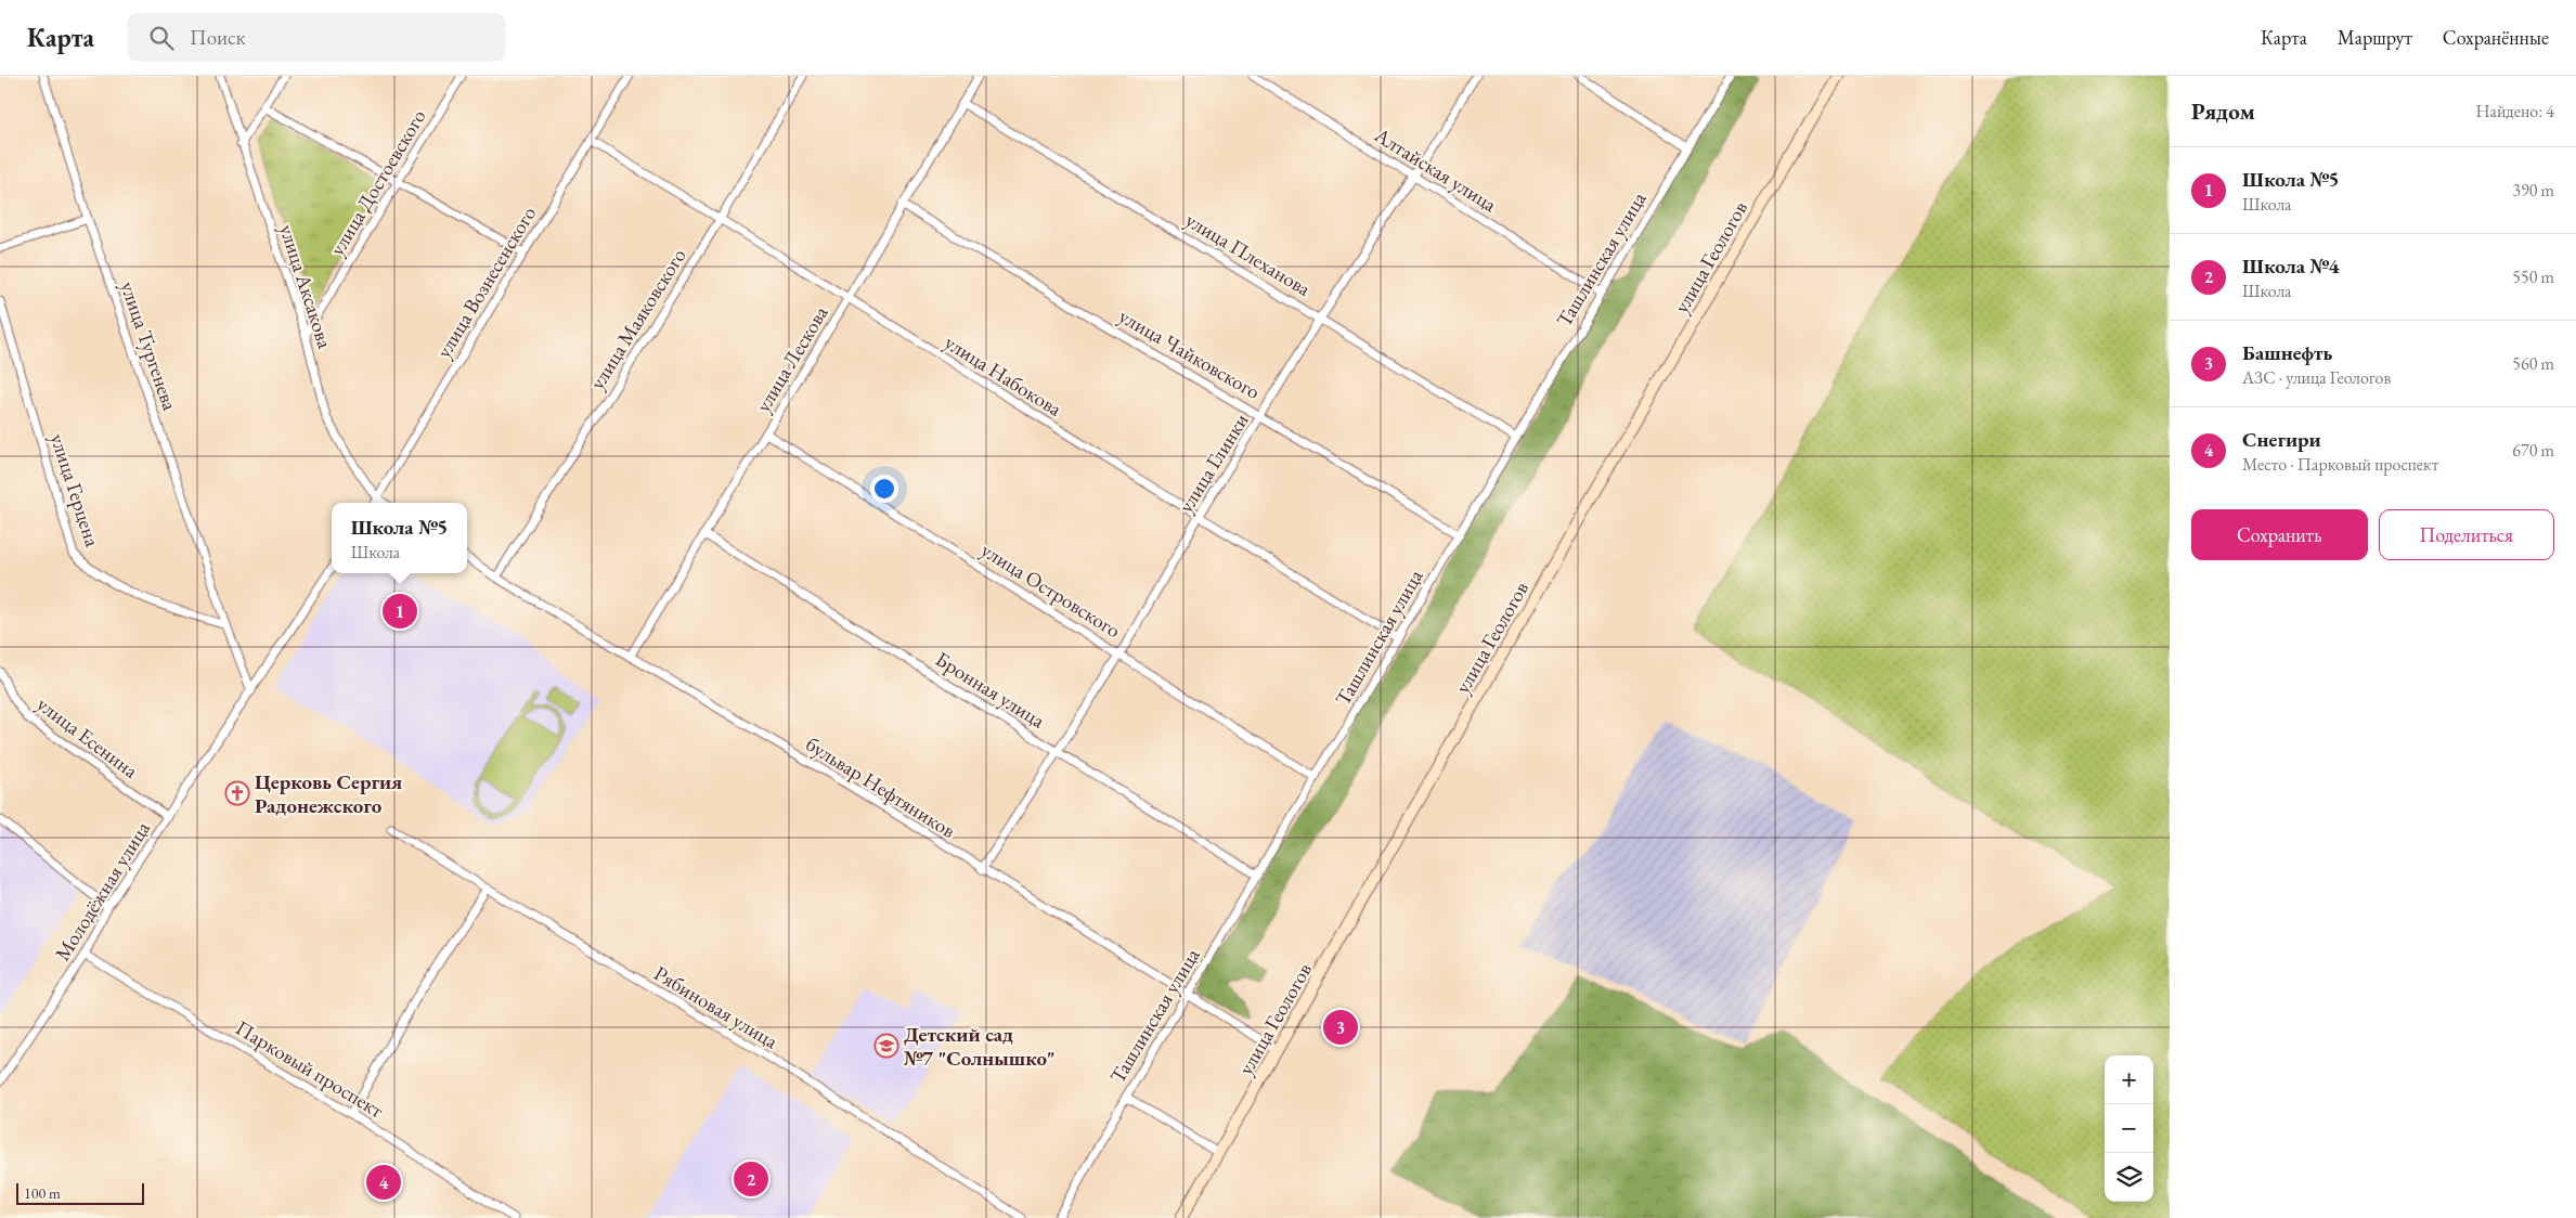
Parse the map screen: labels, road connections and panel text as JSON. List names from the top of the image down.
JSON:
{
  "streets": {
    "main road": ["улица Геологов"],
    "street": [
      "Алтайская улица",
      "улица Достоевского",
      "улица Плеханова",
      "Ташлинская улица",
      "улица Вознесенского",
      "улица Аксакова",
      "улица Маяковского",
      "улица Тургенева",
      "улица Чайковского",
      "улица Лескова",
      "улица Набокова",
      "улица Глинки",
      "улица Герцена",
      "улица Островского",
      "Бронная улица",
      "улица Есенина",
      "бульвар Нефтяников",
      "Молодёжная улица",
      "Рябиновая улица",
      "Парковый проспект"
    ]
  },
  "crossings": [
    ["Алтайская улица", "Ташлинская улица"],
    ["Алтайская улица", "улица Глинки"],
    ["улица Достоевского", "улица Аксакова"],
    ["улица Плеханова", "Ташлинская улица"],
    ["улица Плеханова", "улица Лескова"],
    ["улица Плеханова", "улица Глинки"],
    ["улица Геологов", "бульвар Нефтяников"],
    ["Ташлинская улица", "улица Чайковского"],
    ["Ташлинская улица", "улица Набокова"],
    ["Ташлинская улица", "улица Островского"],
    ["Ташлинская улица", "Бронная улица"],
    ["Ташлинская улица", "бульвар Нефтяников"],
    ["улица Вознесенского", "улица Аксакова"],
    ["улица Вознесенского", "улица Набокова"],
    ["улица Маяковского", "улица Набокова"],
    ["улица Маяковского", "бульвар Нефтяников"],
    ["улица Тургенева", "улица Герцена"],
    ["улица Чайковского", "улица Лескова"],
    ["улица Чайковского", "улица Глинки"],
    ["улица Лескова", "улица Набокова"],
    ["улица Лескова", "улица Островского"],
    ["улица Лескова", "Бронная улица"],
    ["улица Лескова", "бульвар Нефтяников"],
    ["улица Набокова", "улица Глинки"],
    ["улица Глинки", "улица Островского"],
    ["улица Глинки", "Бронная улица"],
    ["улица Глинки", "бульвар Нефтяников"],
    ["улица Есенина", "Молодёжная улица"],
    ["Молодёжная улица", "Парковый проспект"]
  ],
  "places": {
    "church": ["Церковь Сергия Радонежского"],
    "school or university": ["Детский сад №7 \"Солнышко\""]
  },
  "scale_bar": "100 m",
  "page": {
    "header": "Карта",
    "search": "Поиск",
    "nav": ["Карта", "Маршрут", "Сохранённые"],
    "heading": ["Рядом", "Найдено: 4"],
    "list": [
      {
        "mark": "1",
        "name": "Школа №5",
        "note": "Школа",
        "value": "390 m"
      },
      {
        "mark": "2",
        "name": "Школа №4",
        "note": "Школа",
        "value": "550 m"
      },
      {
        "mark": "3",
        "name": "Башнефть",
        "note": "АЗС · улица Геологов",
        "value": "560 m"
      },
      {
        "mark": "4",
        "name": "Снегири",
        "note": "Место · Парковый проспект",
        "value": "670 m"
      }
    ],
    "buttons": ["Сохранить", "Поделиться"],
    "popup": ["Школа №5", "Школа"],
    "pins": [
      "1",
      "3",
      "2",
      "4"
    ],
    "map_buttons": ["+", "−"],
    "scale": "100 m"
  }
}
